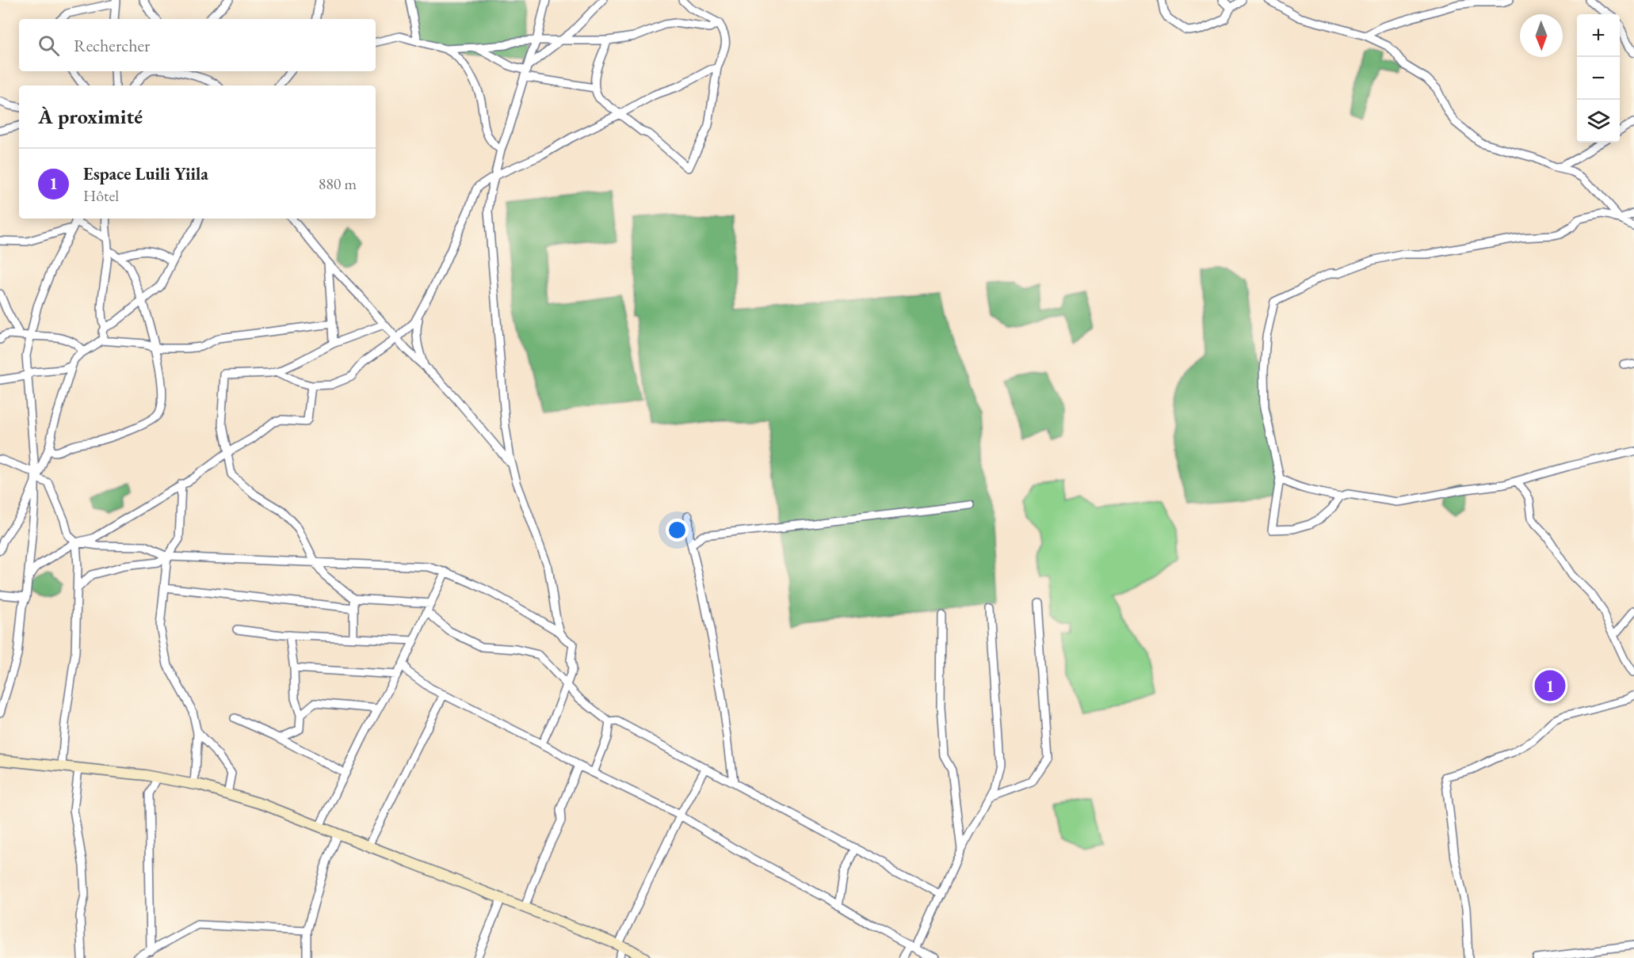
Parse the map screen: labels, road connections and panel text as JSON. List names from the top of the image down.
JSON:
{
  "north": "bottom",
  "page": {
    "map_buttons": ["+", "−"],
    "search": "Rechercher",
    "heading": "À proximité",
    "list": [
      {
        "mark": "1",
        "name": "Espace Luili Yiila",
        "note": "Hôtel",
        "value": "880 m"
      }
    ],
    "pins": "1"
  }
}
